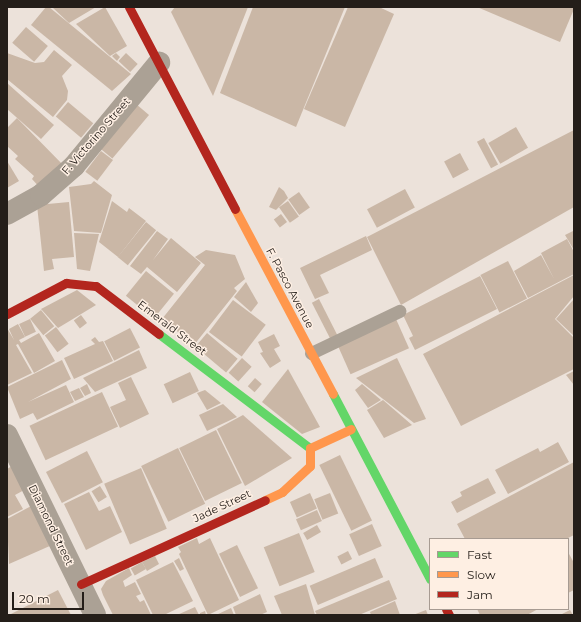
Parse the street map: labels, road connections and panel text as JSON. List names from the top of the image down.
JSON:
{
  "streets": {
    "street": [
      "F. Victorino Street",
      "F. Pasco Avenue",
      "Emerald Street",
      "Jade Street",
      "Diamond Street"
    ]
  },
  "crossings": [
    ["F. Victorino Street", "F. Pasco Avenue"],
    ["Emerald Street", "Jade Street"],
    ["Jade Street", "Diamond Street"]
  ],
  "legend": ["Fast", "Slow", "Jam"],
  "scale_bar": "20 m"
}
